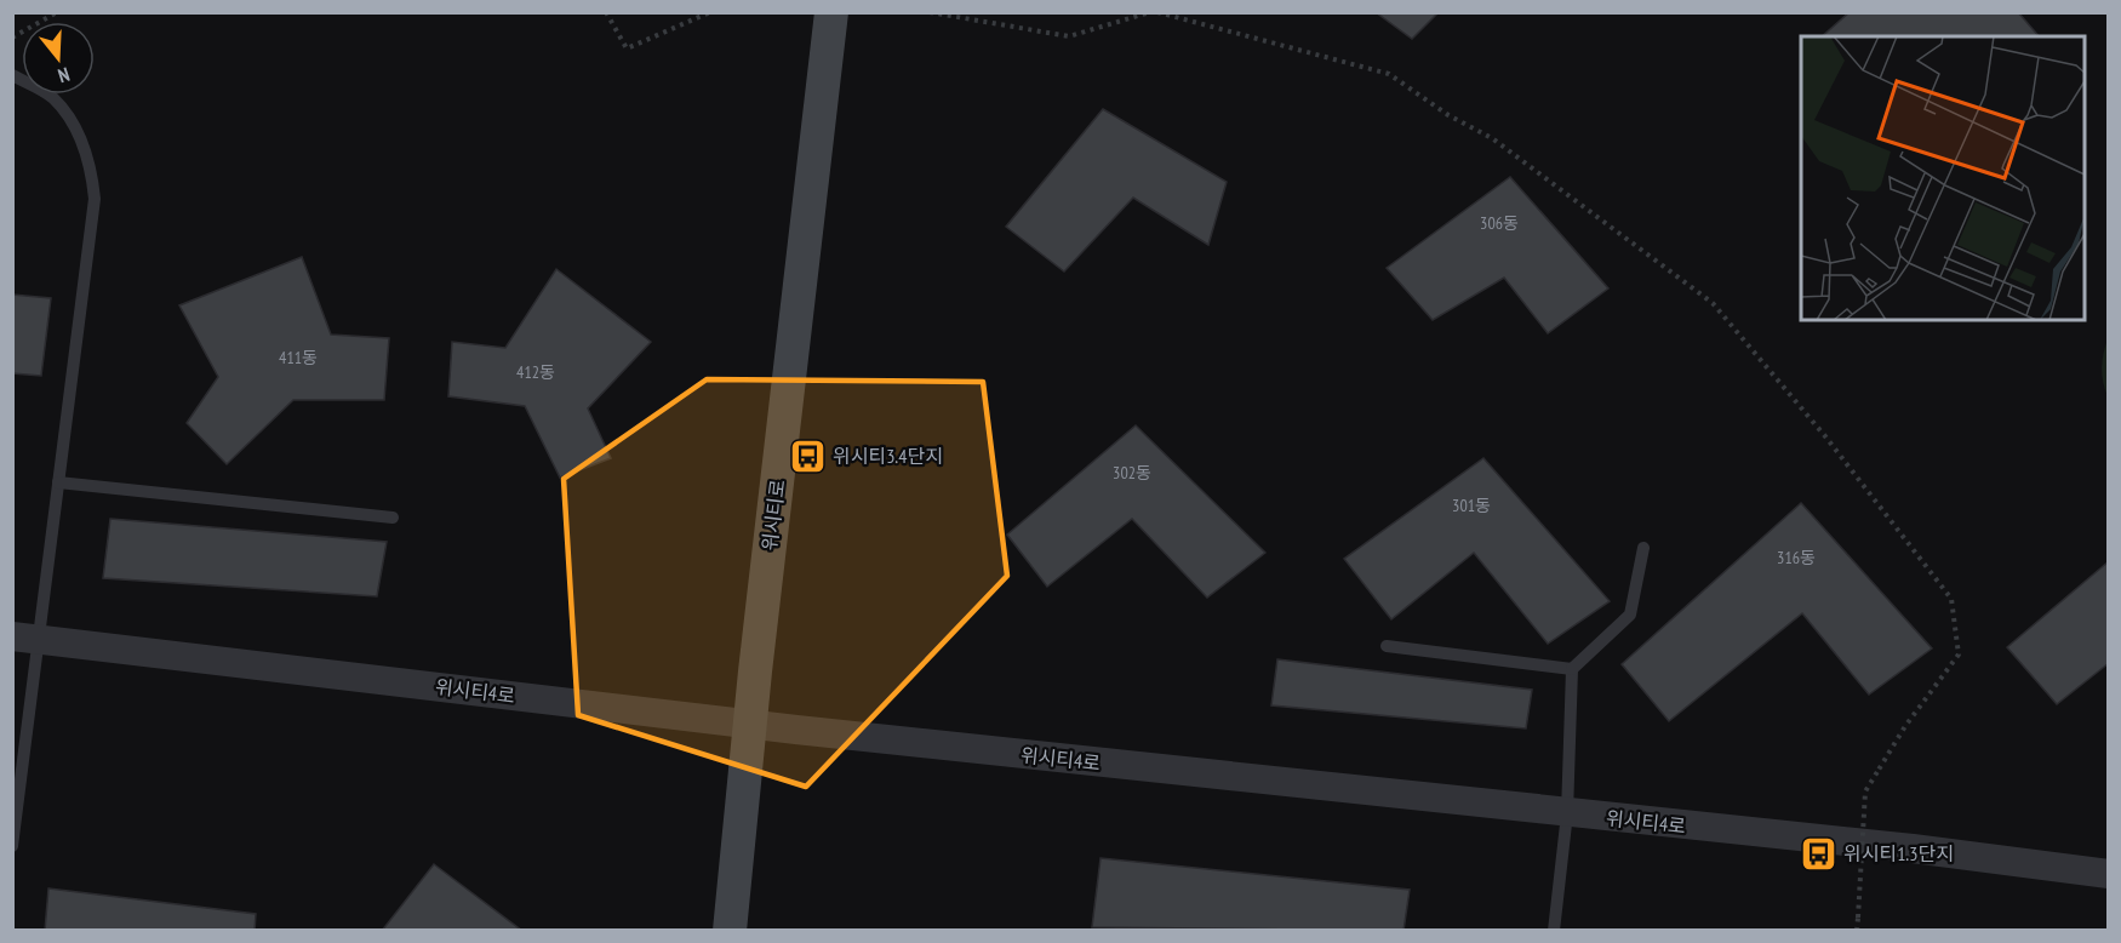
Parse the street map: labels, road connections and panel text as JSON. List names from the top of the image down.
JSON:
{
  "streets": {
    "main road": ["위시티로"],
    "street": ["위시티4로"]
  },
  "crossings": [
    ["위시티로", "위시티4로"]
  ],
  "places": {
    "bus stop": ["위시티3.4단지", "위시티1.3단지"]
  },
  "house_numbers": [
    "306동",
    "411동",
    "412동",
    "302동",
    "301동",
    "316동"
  ],
  "north": "bottom"
}
